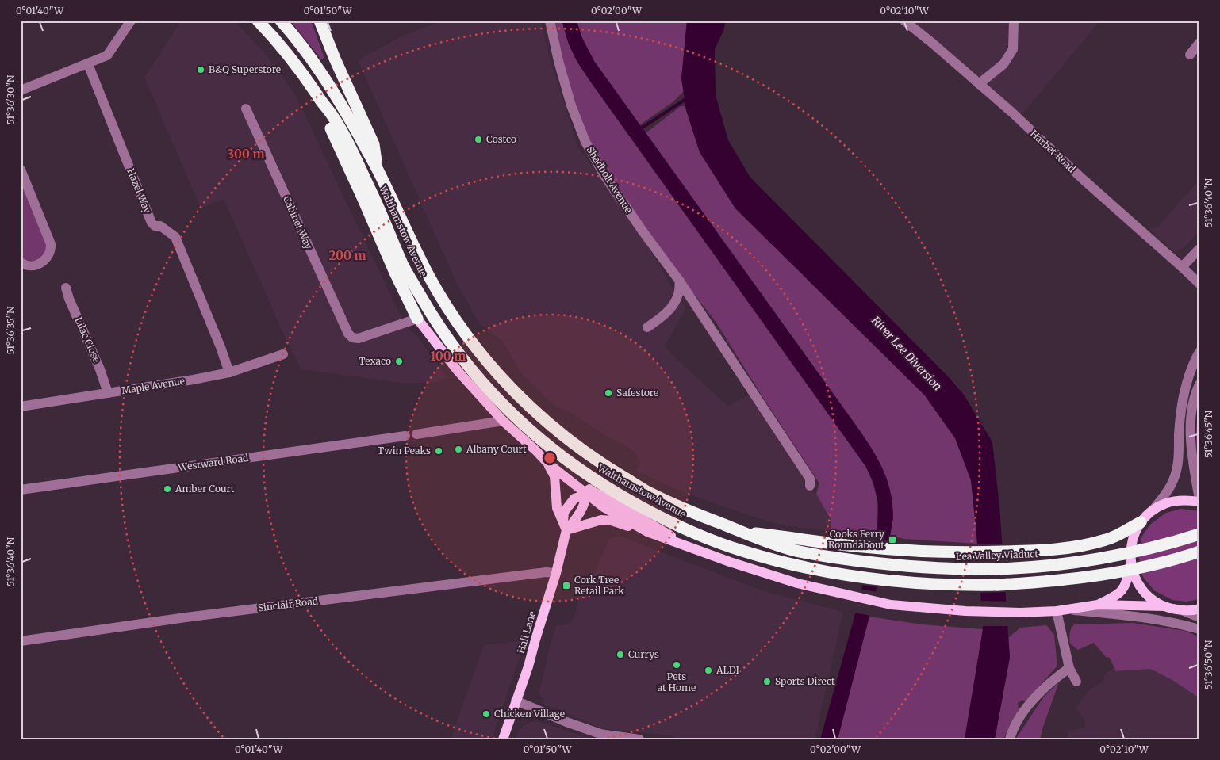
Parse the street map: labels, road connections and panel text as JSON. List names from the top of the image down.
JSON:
{
  "streets": {
    "highway": ["Walthamstow Avenue", "Lea Valley Viaduct"],
    "main road": ["Hall Lane"],
    "street": [
      "Harbet Road",
      "Shadbolt Avenue",
      "Hazel Way",
      "Cabinet Way",
      "Lilac Close",
      "Maple Avenue",
      "Westward Road",
      "Sinclair Road"
    ]
  },
  "crossings": [
    ["Hazel Way", "Maple Avenue"],
    ["Walthamstow Avenue", "Lea Valley Viaduct"],
    ["Lilac Close", "Maple Avenue"],
    ["Sinclair Road", "Hall Lane"]
  ],
  "water": ["River Lee Diversion"],
  "places": {
    "other": [
      "B&Q Superstore",
      "Costco",
      "Texaco",
      "Safestore",
      "Albany Court",
      "Twin Peaks",
      "Amber Court",
      "Currys",
      "Pets at Home",
      "ALDI",
      "Sports Direct",
      "Chicken Village"
    ],
    "transit": ["Cooks Ferry Roundabout", "Cork Tree Retail Park"]
  },
  "coordinates": [
    "0°01'40\"W",
    "0°01'50\"W",
    "0°02'00\"W",
    "0°02'10\"W",
    "51°36'30\"N",
    "51°36'40\"N",
    "51°36'35\"N",
    "51°36'45\"N",
    "51°36'50\"N"
  ],
  "rings": ["300 m", "200 m", "100 m"]
}
